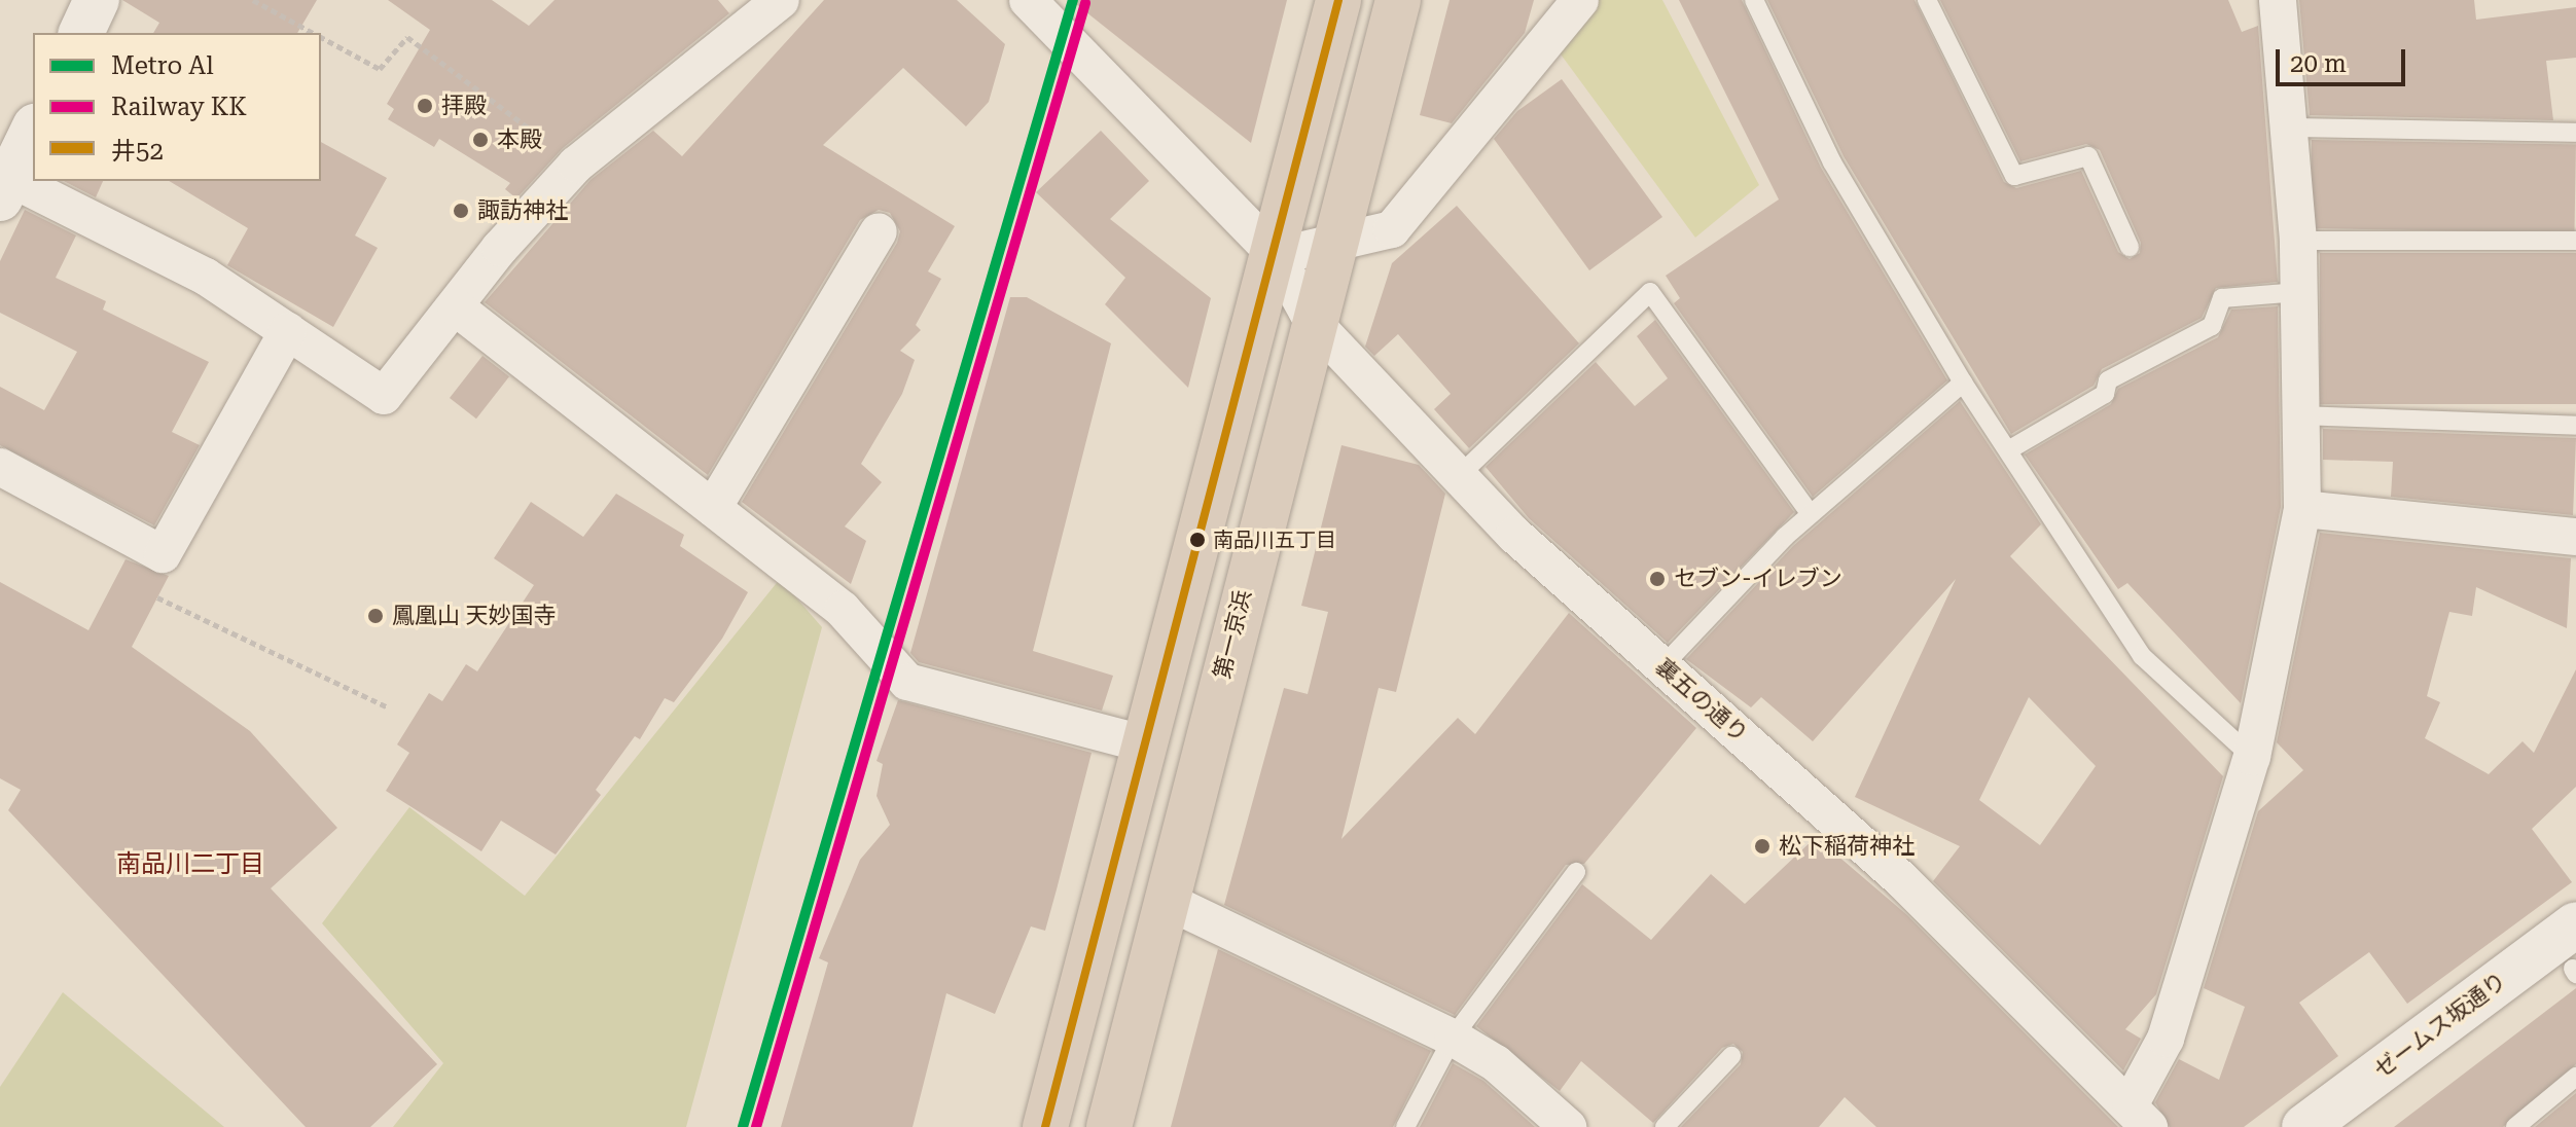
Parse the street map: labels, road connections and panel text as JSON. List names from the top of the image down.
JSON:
{
  "streets": {
    "highway": ["第一京浜"],
    "street": ["裏五の通り", "ゼームス坂通り"]
  },
  "crossings": [
    ["第一京浜", "裏五の通り"]
  ],
  "districts": ["南品川二丁目"],
  "places": [
    "拝殿",
    "本殿",
    "諏訪神社",
    "南品川五丁目",
    "セブン-イレブン",
    "鳳凰山 天妙国寺",
    "松下稲荷神社"
  ],
  "lines": ["metro line Al", "transit line 井52", "rail line KK"],
  "legend": ["Metro Al", "Railway KK", "井52"],
  "scale_bar": "20 m"
}
